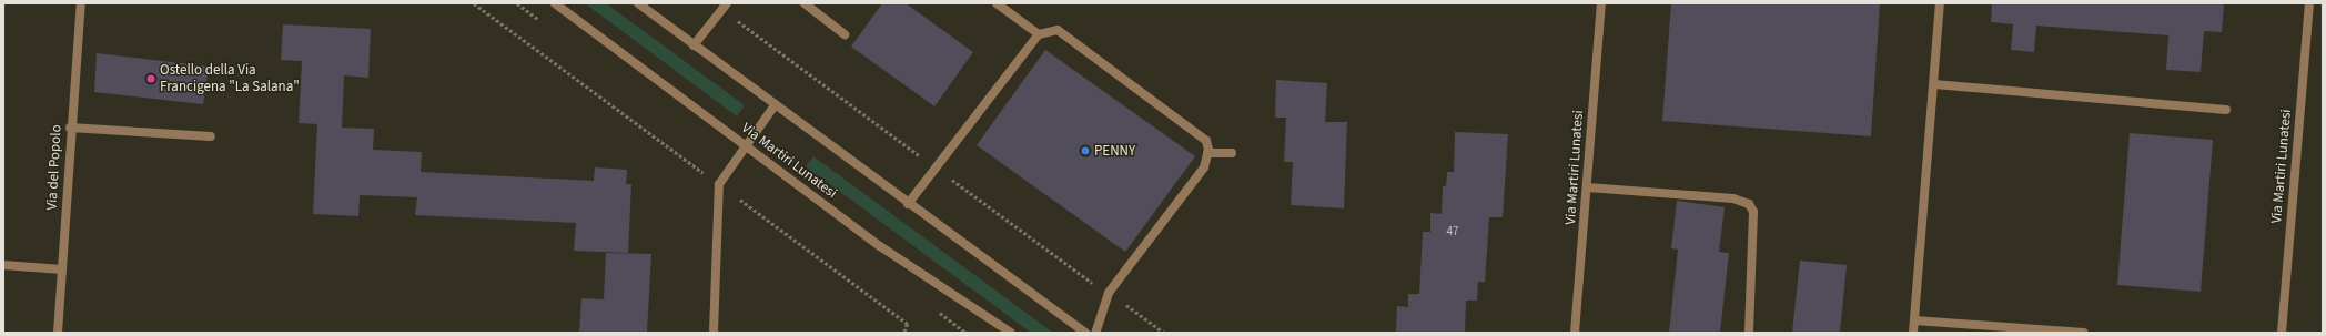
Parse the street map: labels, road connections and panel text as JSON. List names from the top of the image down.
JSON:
{
  "streets": {
    "street": ["Via Martiri Lunatesi", "Via del Popolo"]
  },
  "places": ["Ostello della Via Francigena \"La Salana\"", "PENNY"],
  "house_numbers": ["47"]
}
